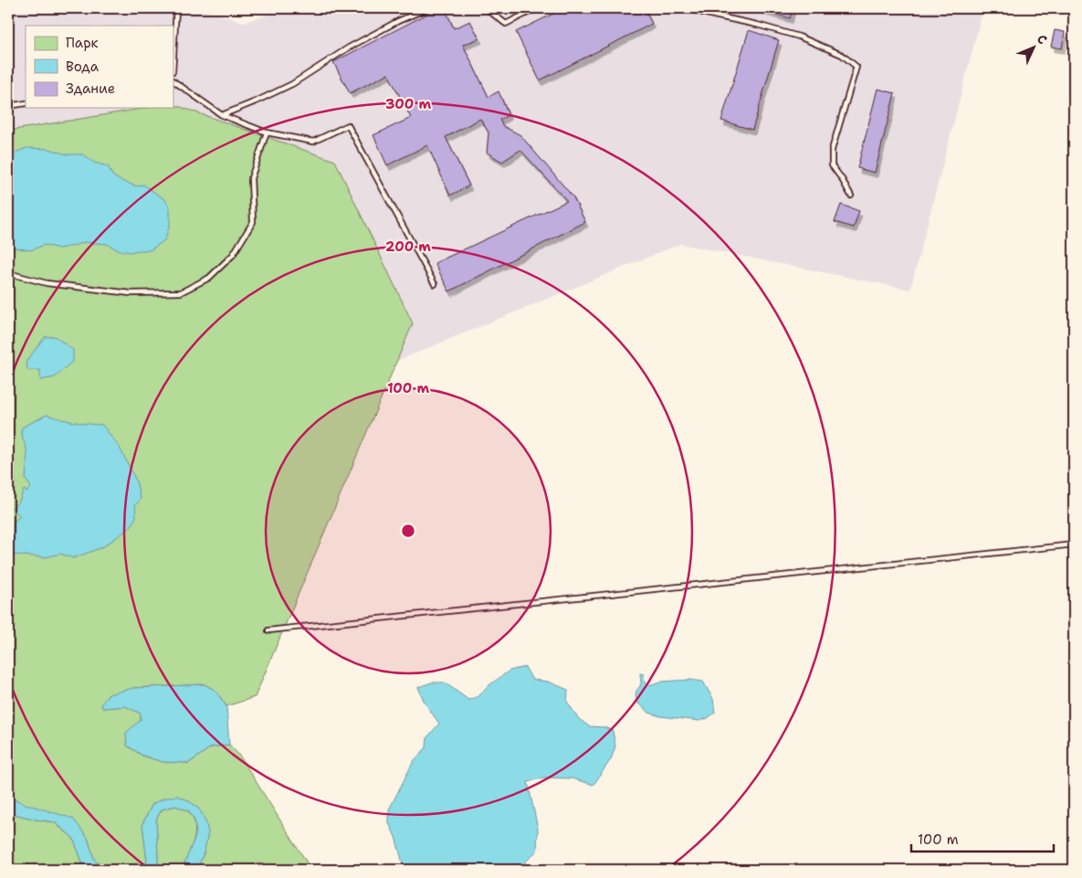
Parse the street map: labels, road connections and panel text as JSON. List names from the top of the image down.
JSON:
{
  "legend": ["Парк", "Вода", "Здание"],
  "scale_bar": "100 m",
  "north": "top right",
  "rings": ["300 m", "200 m", "100 m"]
}
